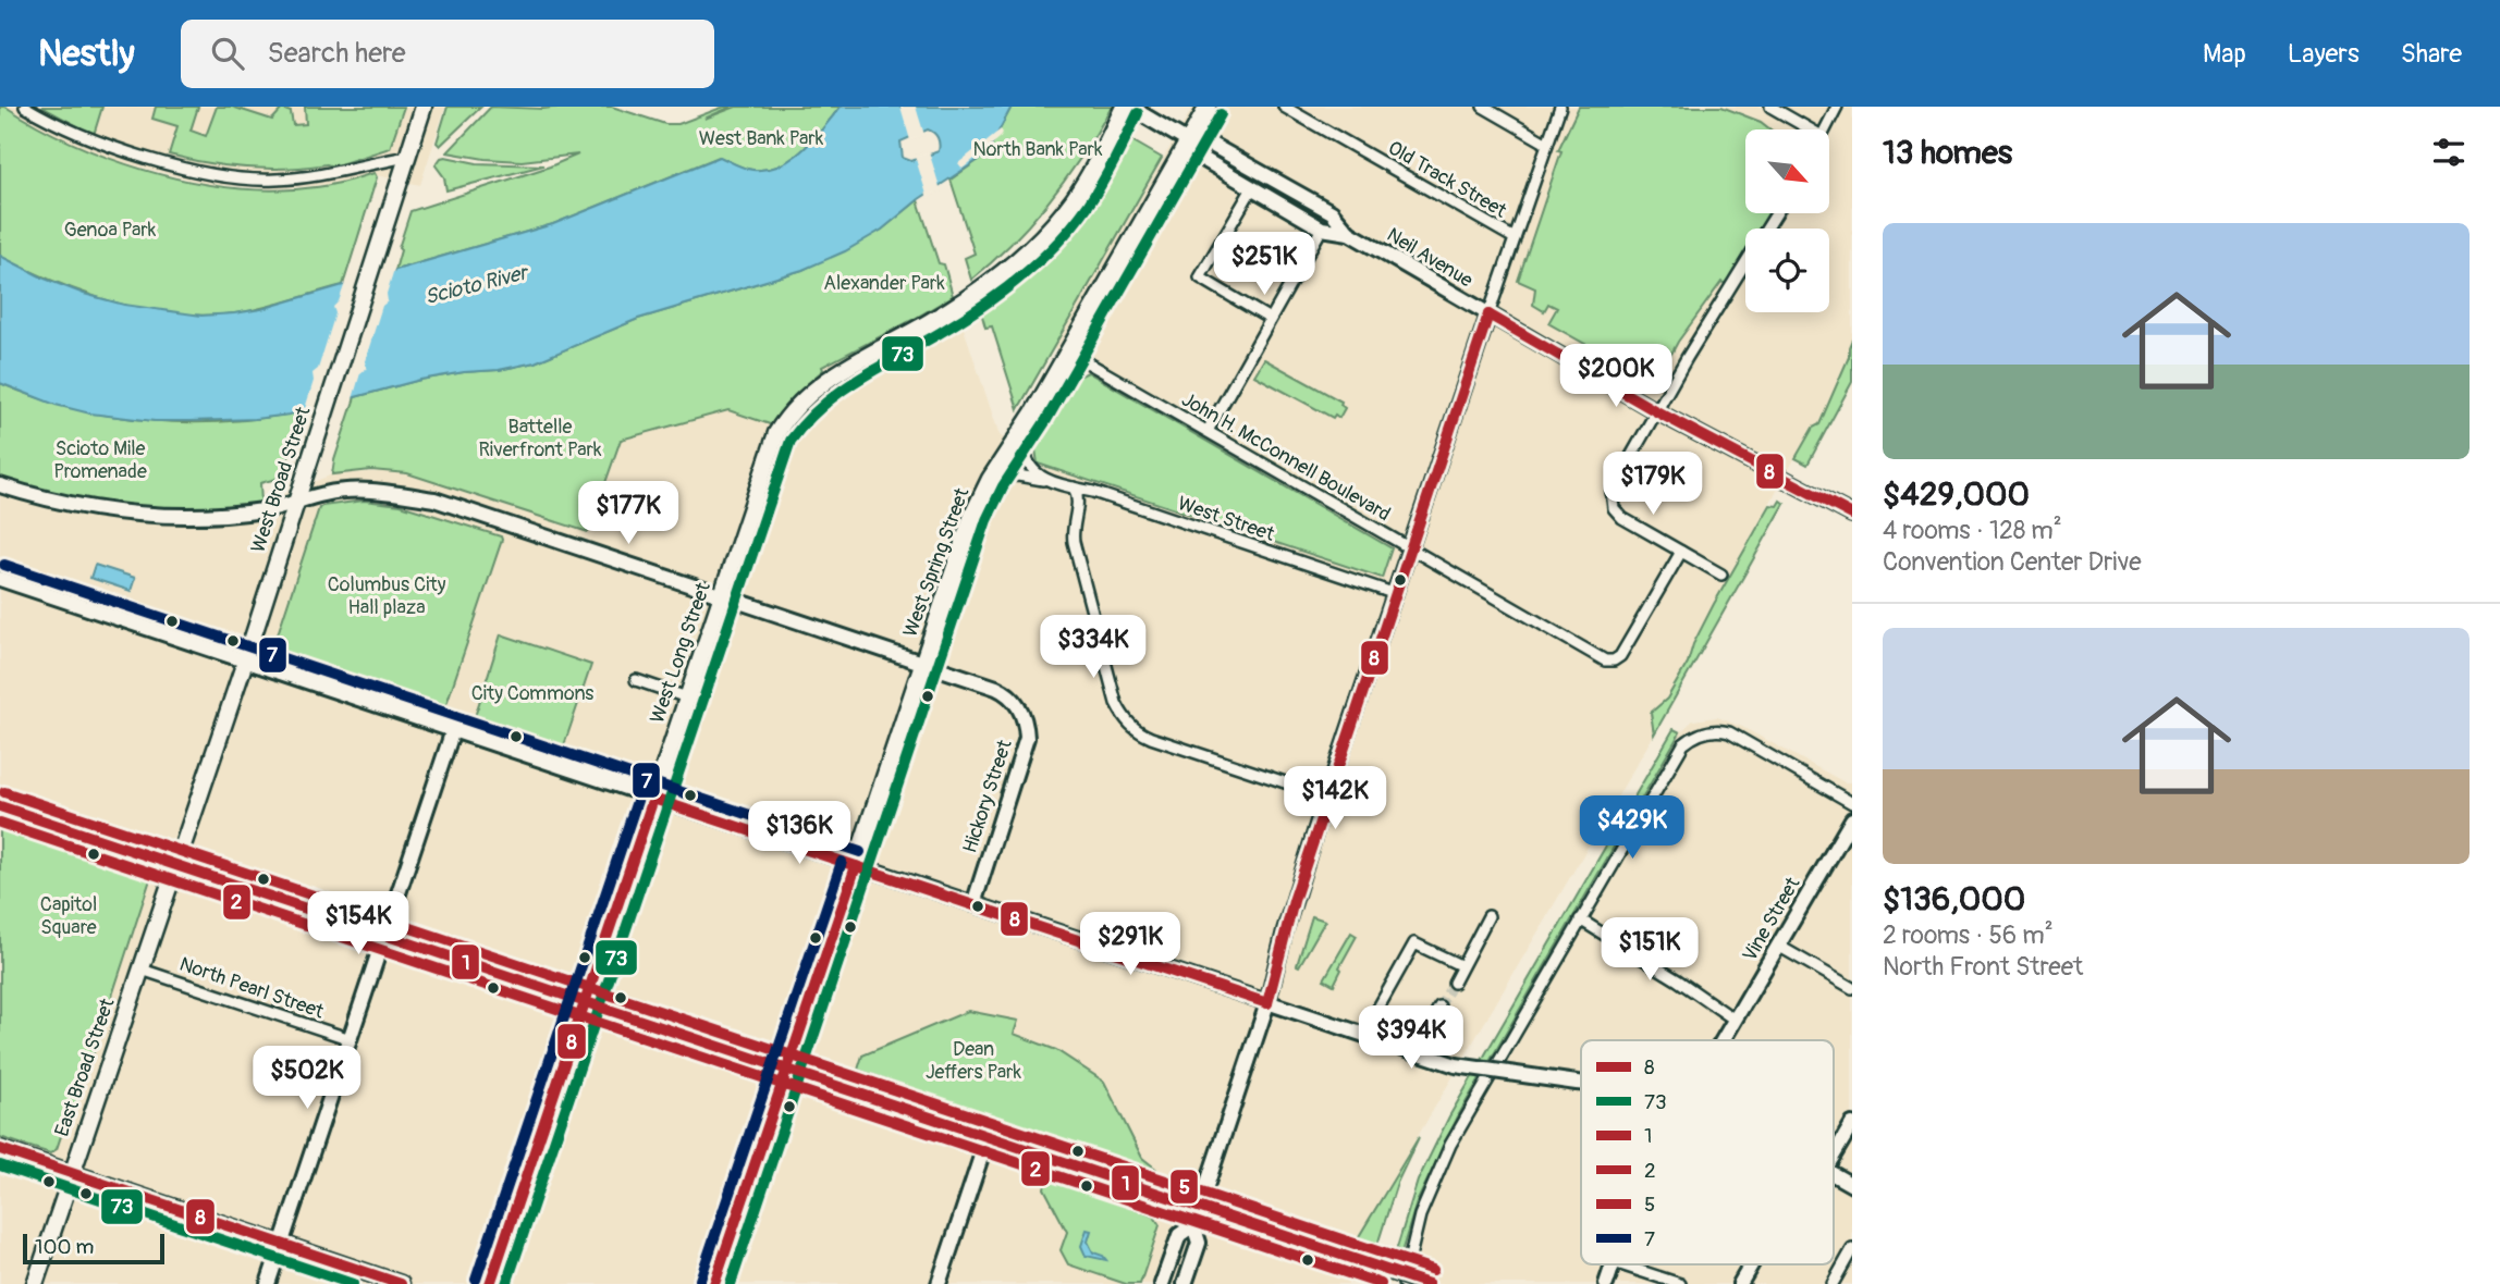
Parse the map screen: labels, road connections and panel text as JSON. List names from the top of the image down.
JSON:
{
  "streets": {
    "main road": [
      "West Broad Street",
      "West Spring Street",
      "West Long Street",
      "East Broad Street"
    ],
    "street": [
      "Old Track Street",
      "Neil Avenue",
      "John H. McConnell Boulevard",
      "West Street",
      "Hickory Street",
      "Vine Street",
      "North Pearl Street"
    ]
  },
  "crossings": [
    ["Neil Avenue", "West Spring Street"],
    ["Neil Avenue", "West Long Street"],
    ["John H. McConnell Boulevard", "West Spring Street"],
    ["West Broad Street", "East Broad Street"],
    ["West Street", "West Spring Street"],
    ["West Spring Street", "Hickory Street"],
    ["North Pearl Street", "East Broad Street"]
  ],
  "water": ["Scioto River"],
  "parks": [
    "West Bank Park",
    "North Bank Park",
    "Genoa Park",
    "Alexander Park",
    "Battelle Riverfront Park",
    "Scioto Mile Promenade",
    "Columbus City Hall plaza",
    "City Commons",
    "Capitol Square",
    "Dean Jeffers Park"
  ],
  "lines": [
    "transit line 73",
    "transit line 8",
    "transit line 7",
    "transit line 5",
    "transit line 1",
    "transit line 2"
  ],
  "legend": [
    "8",
    "73",
    "1",
    "2",
    "5",
    "7"
  ],
  "scale_bar": "100 m",
  "north": "bottom right",
  "page": {
    "header": "Nestly",
    "search": "Search here",
    "nav": ["Map", "Layers", "Share"],
    "heading": "13 homes",
    "list": [
      {
        "name": "$429,000",
        "note": "4 rooms · 128 m² · Convention Center Drive"
      },
      {
        "name": "$136,000",
        "note": "2 rooms · 56 m² · North Front Street"
      }
    ],
    "price": [
      "$251K",
      "$200K",
      "$179K",
      "$177K",
      "$334K",
      "$142K",
      "$429K",
      "$136K",
      "$154K",
      "$291K",
      "$151K",
      "$394K",
      "$502K"
    ],
    "scale": "100 m"
  }
}
